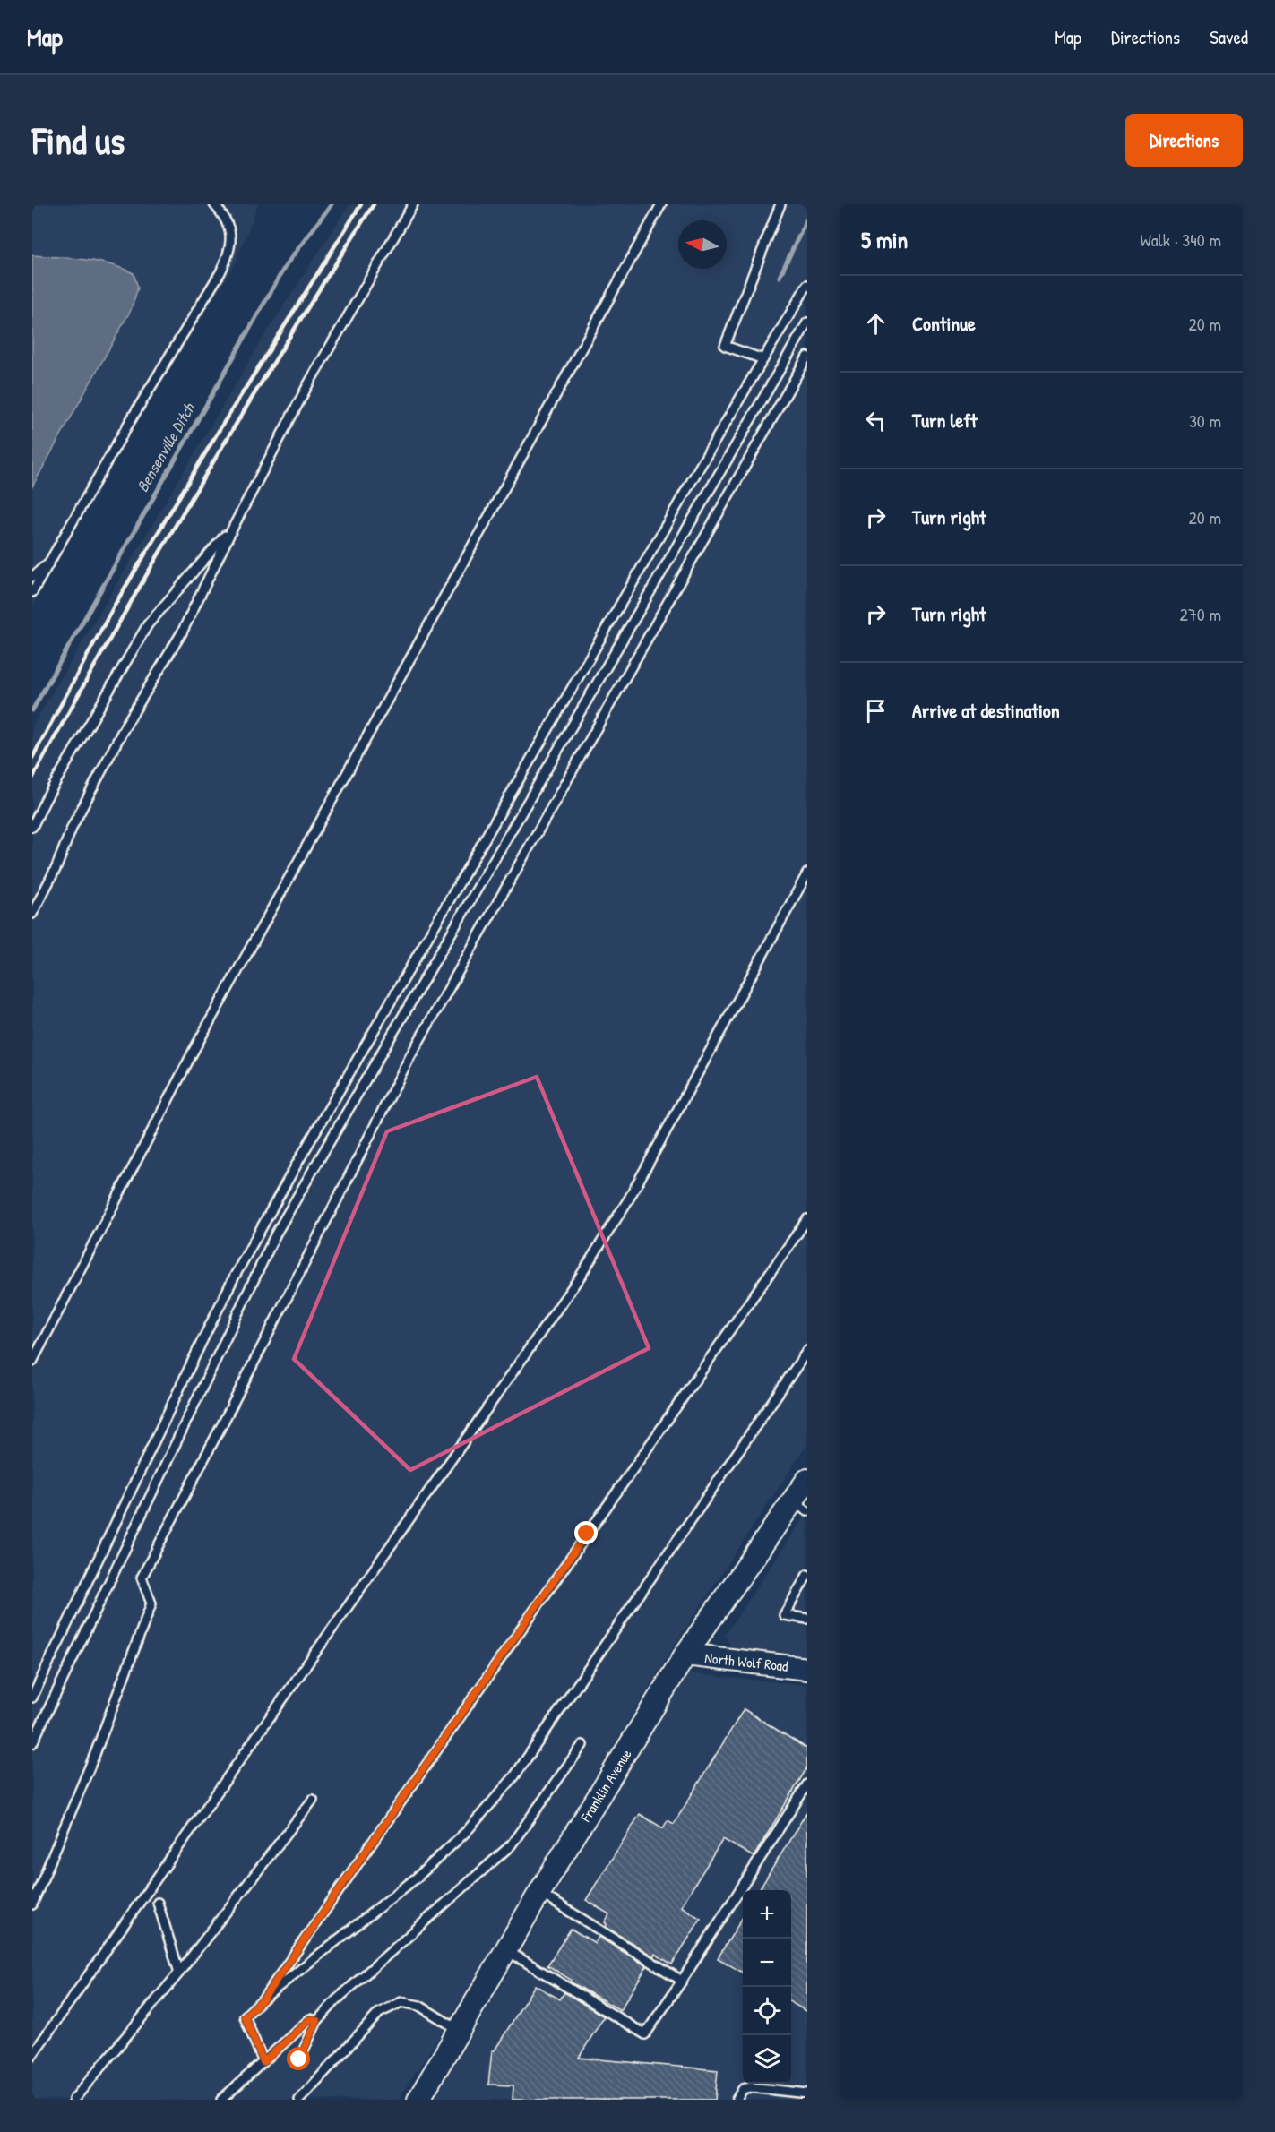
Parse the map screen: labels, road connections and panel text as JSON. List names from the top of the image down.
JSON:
{
  "streets": {
    "main road": ["North Wolf Road", "Franklin Avenue"]
  },
  "crossings": [
    ["North Wolf Road", "Franklin Avenue"]
  ],
  "water": ["Bensenville Ditch"],
  "north": "left",
  "page": {
    "header": "Map",
    "nav": ["Map", "Directions", "Saved"],
    "buttons": "Directions",
    "title": "Find us",
    "heading": ["5 min", "Walk · 340 m"],
    "list": [
      ["Continue", "20 m"],
      ["Turn left", "30 m"],
      ["Turn right", "20 m"],
      ["Turn right", "270 m"],
      "Arrive at destination"
    ],
    "map_buttons": ["+", "−"]
  }
}
